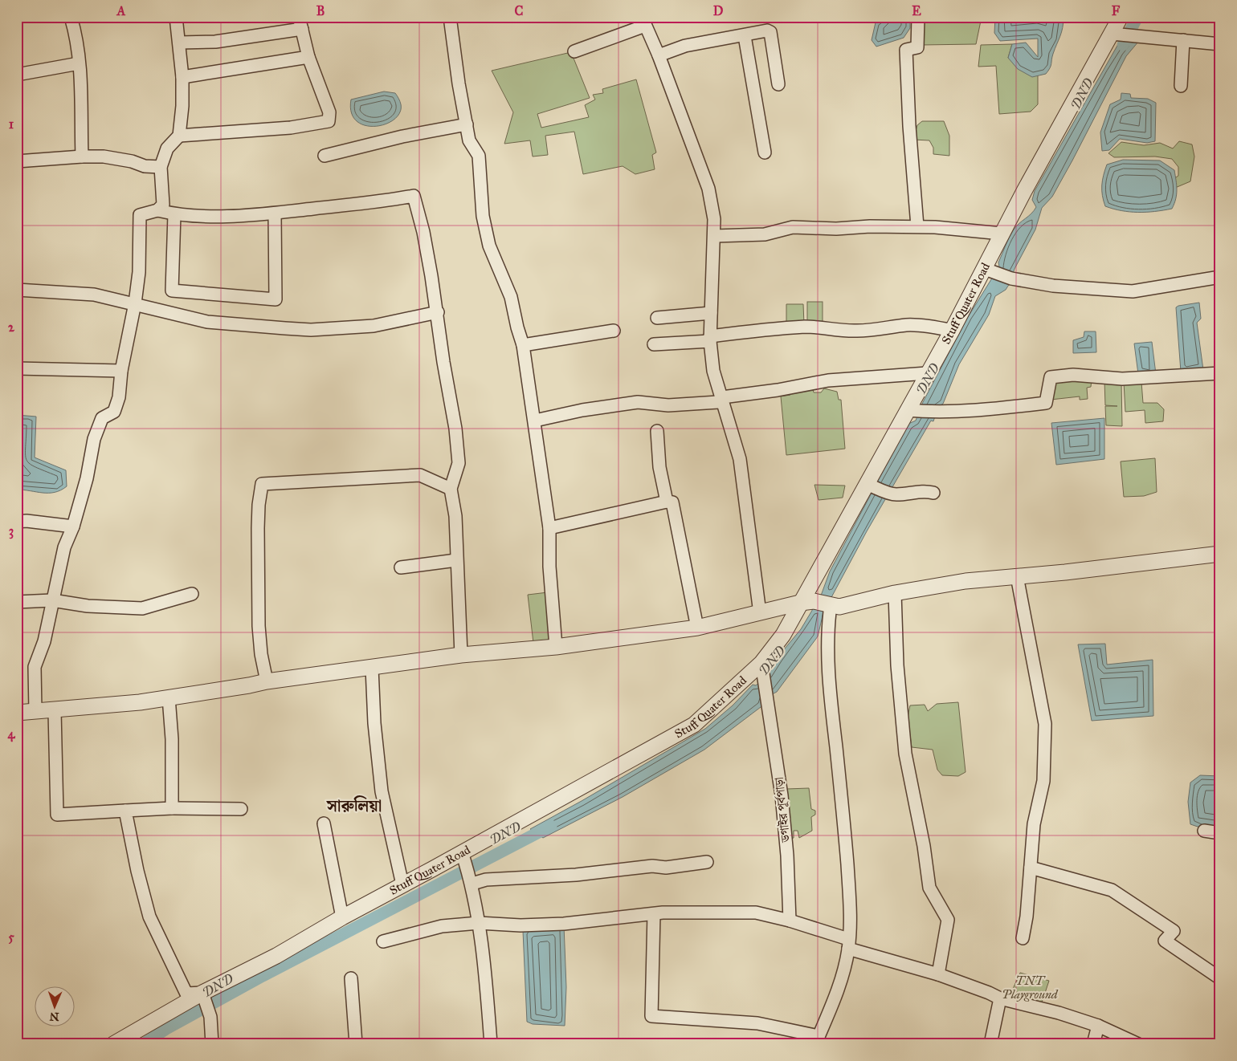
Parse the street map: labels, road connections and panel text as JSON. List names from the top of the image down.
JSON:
{
  "streets": {
    "street": ["Stuff Quater Road", "ডগাইর পূর্বপাড়া"]
  },
  "crossings": [
    ["Stuff Quater Road", "ডগাইর পূর্বপাড়া"]
  ],
  "districts": ["সারুলিয়া"],
  "water": ["DND"],
  "parks": ["TNT Playground"],
  "north": "bottom",
  "grid": {
    "columns": [
      "A",
      "B",
      "C",
      "D",
      "E",
      "F"
    ],
    "rows": [
      "1",
      "2",
      "3",
      "4",
      "5"
    ]
  }
}
